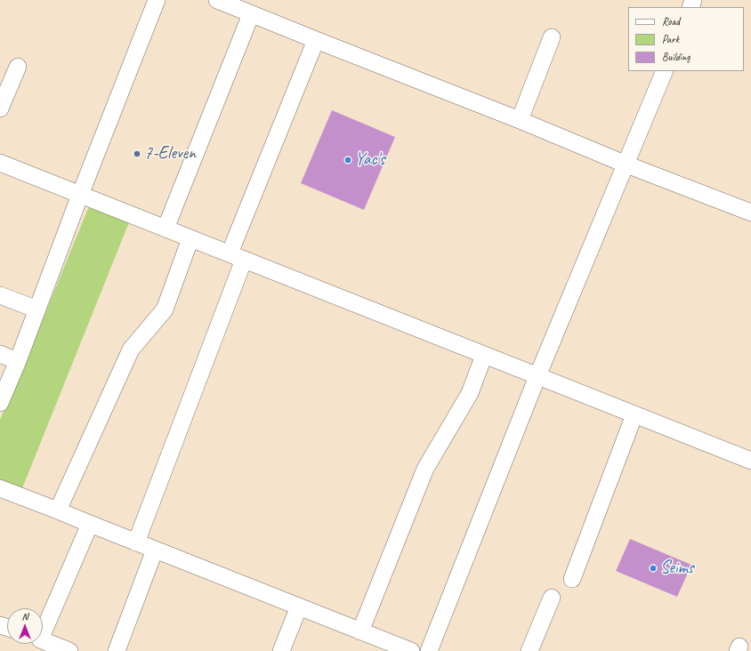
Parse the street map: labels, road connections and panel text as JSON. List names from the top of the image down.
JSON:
{
  "places": ["7-Eleven", "Yac's", "Seims"],
  "legend": ["Road", "Park", "Building"],
  "north": "top"
}
